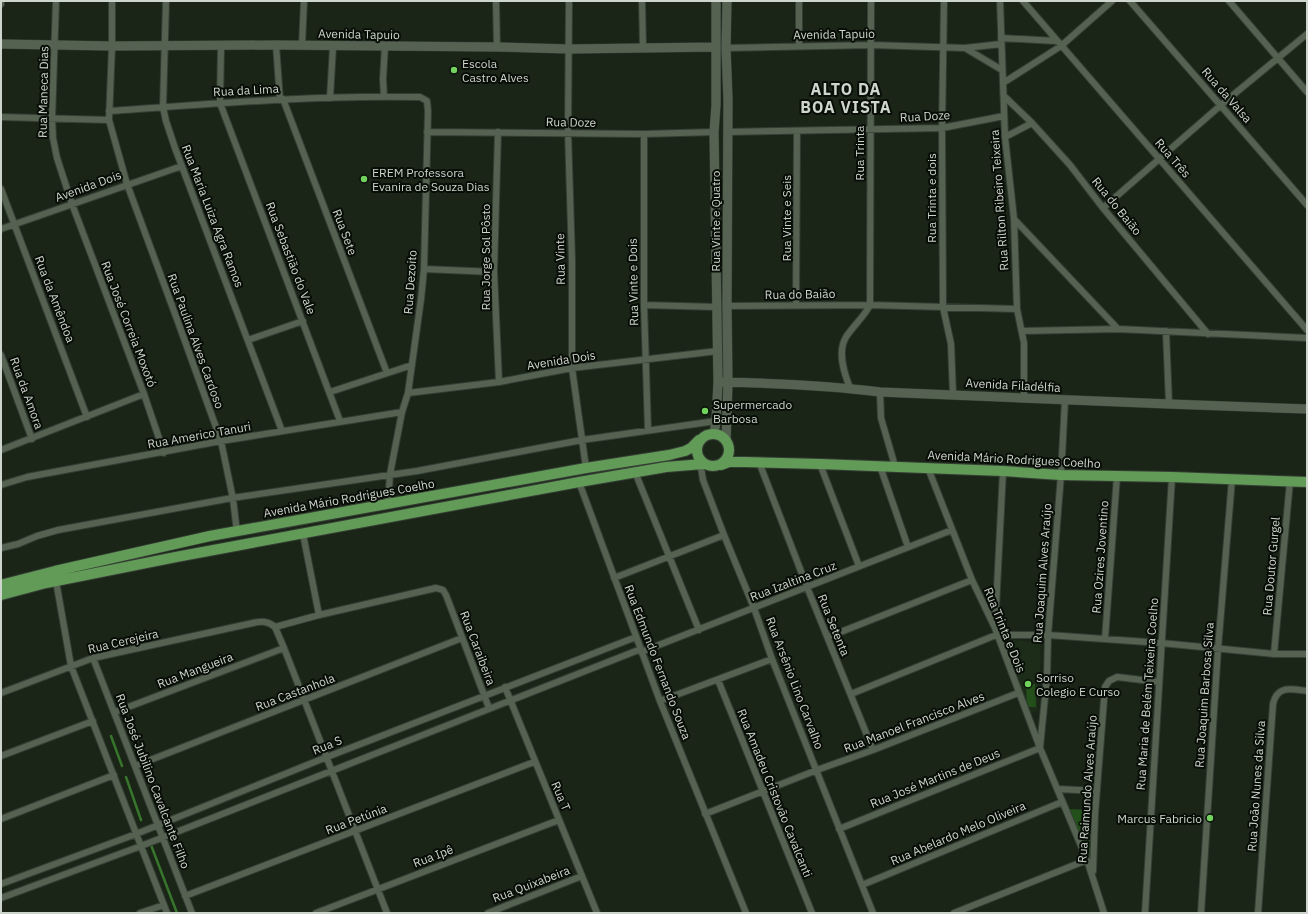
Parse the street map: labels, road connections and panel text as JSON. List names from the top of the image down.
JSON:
{
  "streets": {
    "main road": ["Avenida Mário Rodrigues Coelho"],
    "street": [
      "Avenida Tapuio",
      "Rua da Lima",
      "Rua Maneca Dias",
      "Rua da Valsa",
      "Rua Doze",
      "Rua Trinta",
      "Rua Três",
      "Avenida Dois",
      "Rua Trinta e dois",
      "Rua Rilton Ribeiro Teixeira",
      "Rua do Baião",
      "Rua Maria Luiza Agra Ramos",
      "Rua Vinte e Seis",
      "Rua Vinte e Quatro",
      "Rua Sete",
      "Rua Jorge Sol Pôsto",
      "Rua Sebastião do Vale",
      "Rua Vinte",
      "Rua Dezoito",
      "Rua Vinte e Dois",
      "Rua da Amêndoa",
      "Rua José Correia Moxotó",
      "Rua Paulina Alves Cardoso",
      "Avenida Filadélfia",
      "Rua da Amora",
      "Rua Americo Tanuri",
      "Rua Ozires Joventino",
      "Rua Doutor Gurgel",
      "Rua Joaquim Alves Araújo",
      "Rua Izaltina Cruz",
      "Rua Setenta",
      "Rua Trinta e Dois",
      "Rua Cerejeira",
      "Rua Caraibeira",
      "Rua Edmundo Fernando Souza",
      "Rua Mangueira",
      "Rua Arsênio Lino Carvalho",
      "Rua Castanhola",
      "Rua Maria de Belém Teixeira Coelho",
      "Rua Joaquim Barbosa Silva",
      "Rua Manoel Francisco Alves",
      "Rua S",
      "Rua José Martins de Deus",
      "Rua José Jubilino Cavalcante Filho",
      "Rua João Nunes da Silva",
      "Rua Raimundo Alves Araújo",
      "Rua Amadeu Cristovão Cavalcanti",
      "Rua T",
      "Rua Petúnia",
      "Rua Abelardo Melo Oliveira",
      "Rua Ipê",
      "Rua Quixabeira"
    ]
  },
  "crossings": [
    ["Avenida Tapuio", "Rua Maneca Dias"],
    ["Avenida Tapuio", "Rua Trinta"],
    ["Avenida Tapuio", "Rua Três"],
    ["Avenida Tapuio", "Rua Trinta e dois"],
    ["Avenida Tapuio", "Rua Rilton Ribeiro Teixeira"],
    ["Avenida Tapuio", "Rua Maria Luiza Agra Ramos"],
    ["Avenida Tapuio", "Rua Vinte e Quatro"],
    ["Avenida Tapuio", "Rua Sete"],
    ["Avenida Tapuio", "Rua Vinte"],
    ["Avenida Tapuio", "Rua Paulina Alves Cardoso"],
    ["Rua da Lima", "Rua Maria Luiza Agra Ramos"],
    ["Rua da Lima", "Rua Sete"],
    ["Rua da Lima", "Rua Sebastião do Vale"],
    ["Rua da Lima", "Rua Dezoito"],
    ["Rua da Lima", "Rua Paulina Alves Cardoso"],
    ["Rua Maneca Dias", "Avenida Dois"],
    ["Rua Maneca Dias", "Rua José Correia Moxotó"],
    ["Rua Doze", "Rua Trinta"],
    ["Rua Doze", "Rua Trinta e dois"],
    ["Rua Doze", "Rua Rilton Ribeiro Teixeira"],
    ["Rua Doze", "Rua Vinte e Seis"],
    ["Rua Doze", "Rua Vinte e Quatro"],
    ["Rua Doze", "Rua Jorge Sol Pôsto"],
    ["Rua Doze", "Rua Vinte"],
    ["Rua Doze", "Rua Dezoito"],
    ["Rua Doze", "Rua Vinte e Dois"],
    ["Rua Trinta", "Rua do Baião"],
    ["Avenida Dois", "Rua Maria Luiza Agra Ramos"],
    ["Avenida Dois", "Rua Vinte e Quatro"],
    ["Avenida Dois", "Rua Jorge Sol Pôsto"],
    ["Avenida Dois", "Rua Vinte"],
    ["Avenida Dois", "Rua Dezoito"],
    ["Avenida Dois", "Rua Vinte e Dois"],
    ["Avenida Dois", "Rua da Amêndoa"],
    ["Avenida Dois", "Rua José Correia Moxotó"],
    ["Avenida Dois", "Rua Paulina Alves Cardoso"],
    ["Rua Trinta e dois", "Rua do Baião"],
    ["Rua Trinta e dois", "Avenida Filadélfia"],
    ["Rua Rilton Ribeiro Teixeira", "Rua do Baião"],
    ["Rua Rilton Ribeiro Teixeira", "Avenida Filadélfia"],
    ["Rua do Baião", "Rua Vinte e Seis"],
    ["Rua do Baião", "Rua Vinte e Quatro"],
    ["Rua Maria Luiza Agra Ramos", "Rua Americo Tanuri"],
    ["Rua Vinte e Quatro", "Avenida Filadélfia"],
    ["Rua Vinte e Quatro", "Avenida Mário Rodrigues Coelho"],
    ["Rua Vinte e Quatro", "Rua Arsênio Lino Carvalho"],
    ["Rua Sebastião do Vale", "Rua Americo Tanuri"],
    ["Rua Vinte", "Avenida Mário Rodrigues Coelho"],
    ["Rua Dezoito", "Rua Americo Tanuri"],
    ["Rua Dezoito", "Avenida Mário Rodrigues Coelho"],
    ["Rua José Correia Moxotó", "Rua Americo Tanuri"],
    ["Rua Paulina Alves Cardoso", "Rua Americo Tanuri"],
    ["Rua Paulina Alves Cardoso", "Avenida Mário Rodrigues Coelho"],
    ["Avenida Filadélfia", "Rua Joaquim Alves Araújo"],
    ["Avenida Mário Rodrigues Coelho", "Rua Ozires Joventino"],
    ["Avenida Mário Rodrigues Coelho", "Rua Doutor Gurgel"],
    ["Avenida Mário Rodrigues Coelho", "Rua Joaquim Alves Araújo"],
    ["Avenida Mário Rodrigues Coelho", "Rua Setenta"],
    ["Avenida Mário Rodrigues Coelho", "Rua Trinta e Dois"],
    ["Avenida Mário Rodrigues Coelho", "Rua Arsênio Lino Carvalho"],
    ["Avenida Mário Rodrigues Coelho", "Rua Maria de Belém Teixeira Coelho"],
    ["Avenida Mário Rodrigues Coelho", "Rua Joaquim Barbosa Silva"],
    ["Rua Joaquim Alves Araújo", "Rua Trinta e Dois"],
    ["Rua Joaquim Alves Araújo", "Rua José Martins de Deus"],
    ["Rua Izaltina Cruz", "Rua Setenta"],
    ["Rua Izaltina Cruz", "Rua Trinta e Dois"],
    ["Rua Izaltina Cruz", "Rua Edmundo Fernando Souza"],
    ["Rua Izaltina Cruz", "Rua Arsênio Lino Carvalho"],
    ["Rua Izaltina Cruz", "Rua S"],
    ["Rua Izaltina Cruz", "Rua T"],
    ["Rua Setenta", "Rua Manoel Francisco Alves"],
    ["Rua Trinta e Dois", "Rua Manoel Francisco Alves"],
    ["Rua Trinta e Dois", "Rua José Martins de Deus"],
    ["Rua Trinta e Dois", "Rua Raimundo Alves Araújo"],
    ["Rua Trinta e Dois", "Rua Abelardo Melo Oliveira"],
    ["Rua Cerejeira", "Rua José Jubilino Cavalcante Filho"],
    ["Rua Caraibeira", "Rua Castanhola"],
    ["Rua Caraibeira", "Rua S"],
    ["Rua Edmundo Fernando Souza", "Rua Manoel Francisco Alves"],
    ["Rua Edmundo Fernando Souza", "Rua S"],
    ["Rua Mangueira", "Rua José Jubilino Cavalcante Filho"],
    ["Rua Arsênio Lino Carvalho", "Rua Manoel Francisco Alves"],
    ["Rua Arsênio Lino Carvalho", "Rua José Martins de Deus"],
    ["Rua Arsênio Lino Carvalho", "Rua Abelardo Melo Oliveira"],
    ["Rua Castanhola", "Rua José Jubilino Cavalcante Filho"],
    ["Rua Maria de Belém Teixeira Coelho", "Rua Raimundo Alves Araújo"],
    ["Rua Manoel Francisco Alves", "Rua Amadeu Cristovão Cavalcanti"],
    ["Rua S", "Rua José Jubilino Cavalcante Filho"],
    ["Rua S", "Rua T"],
    ["Rua José Jubilino Cavalcante Filho", "Rua Petúnia"],
    ["Rua T", "Rua Petúnia"],
    ["Rua T", "Rua Ipê"],
    ["Rua T", "Rua Quixabeira"]
  ],
  "districts": ["ALTO DA BOA VISTA"],
  "places": [
    "Escola Castro Alves",
    "EREM Professora Evanira de Souza Dias",
    "Supermercado Barbosa",
    "Sorriso Colegio E Curso",
    "Marcus Fabricio"
  ]
}
